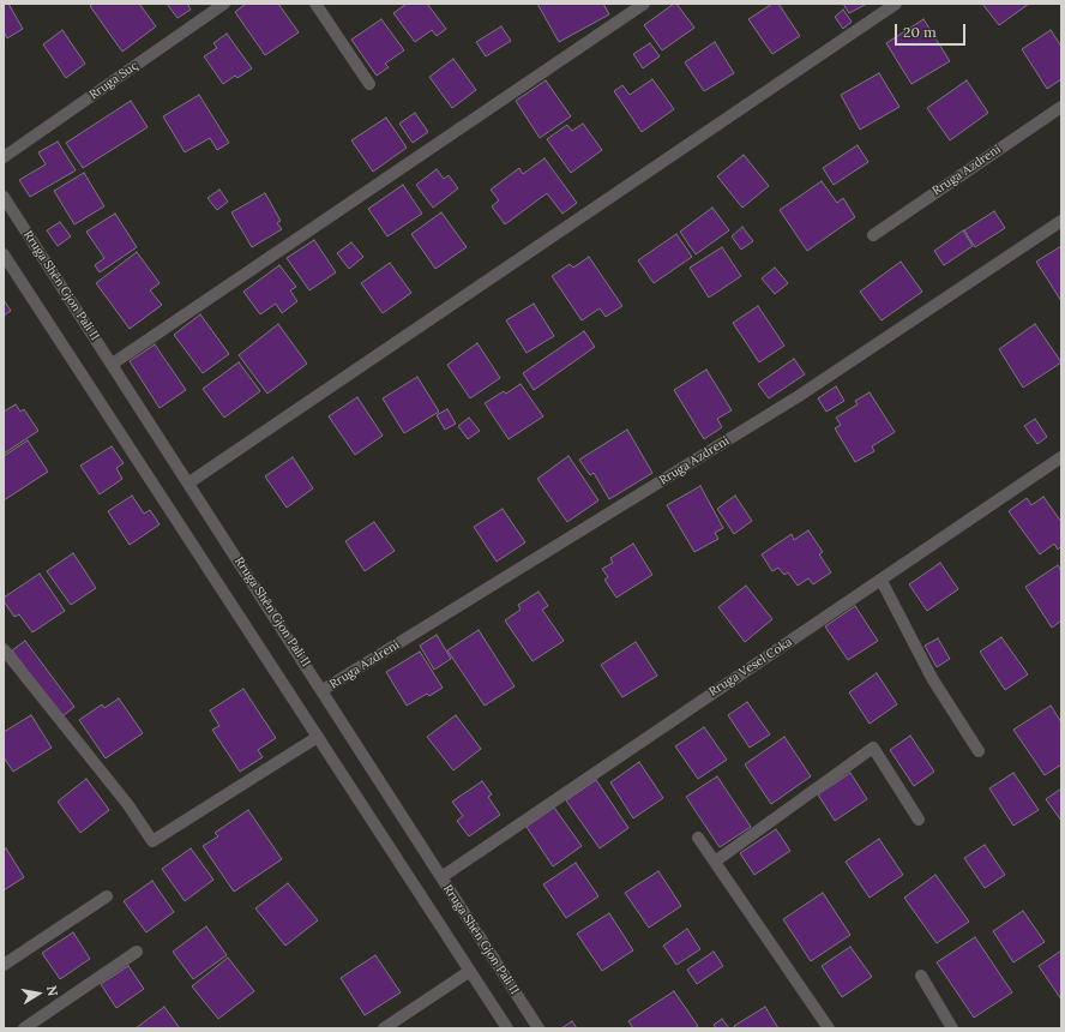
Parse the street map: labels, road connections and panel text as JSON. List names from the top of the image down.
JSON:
{
  "streets": {
    "street": [
      "Rruga Suç",
      "Rruga Azdreni",
      "Rruga Shën Gjon Pali II",
      "Rruga Vesel Coka"
    ]
  },
  "crossings": [
    ["Rruga Azdreni", "Rruga Shën Gjon Pali II"],
    ["Rruga Shën Gjon Pali II", "Rruga Vesel Coka"]
  ],
  "scale_bar": "20 m",
  "north": "right"
}
